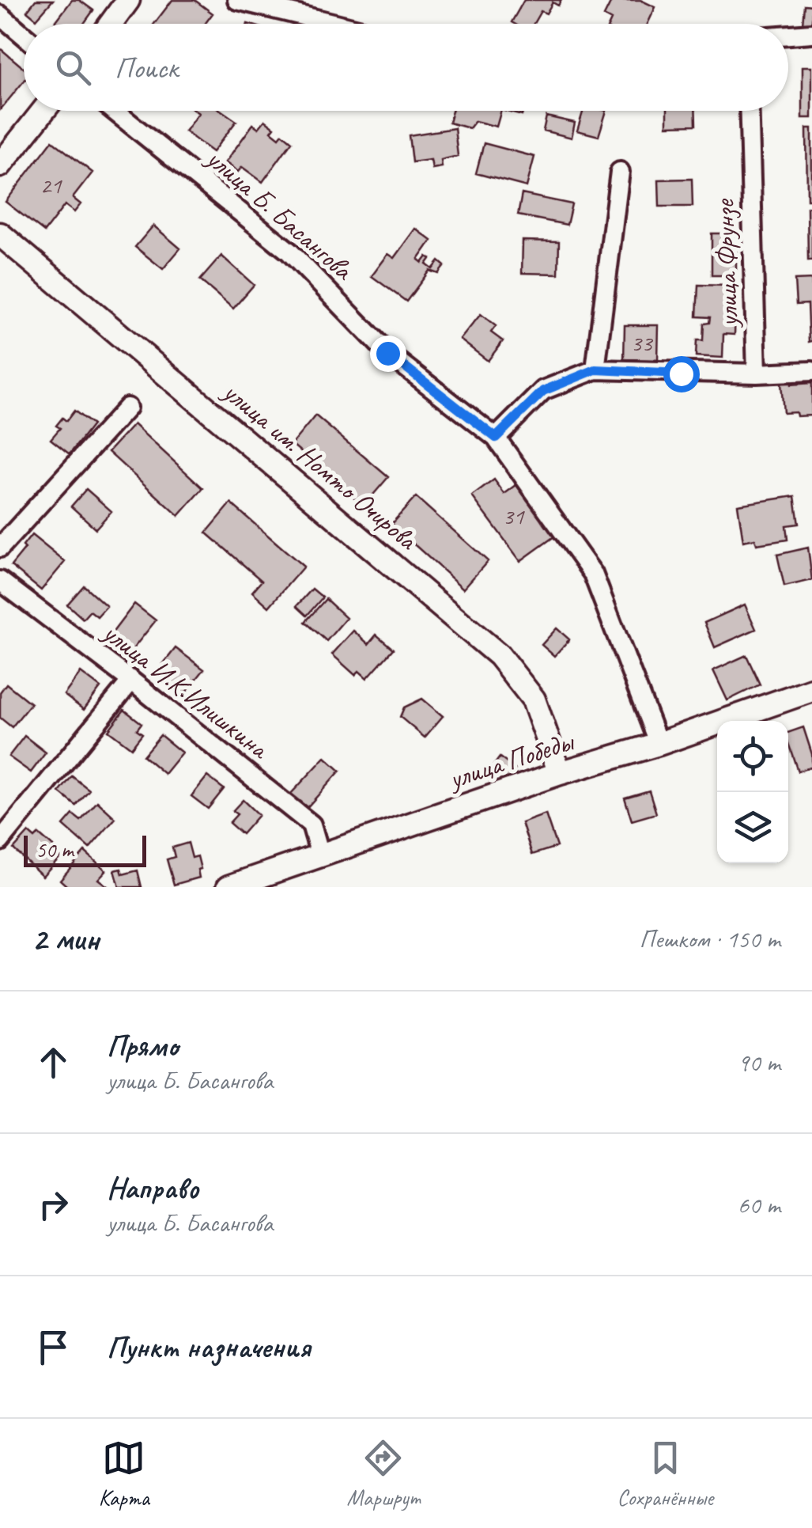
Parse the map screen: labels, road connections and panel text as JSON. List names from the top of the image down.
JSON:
{
  "streets": {
    "street": [
      "улица Б. Басангова",
      "улица Фрунзе",
      "улица им. Номто Очирова",
      "улица И.К.Илишкина",
      "улица Победы"
    ]
  },
  "crossings": [
    ["улица Б. Басангова", "улица Победы"],
    ["улица им. Номто Очирова", "улица Победы"],
    ["улица И.К.Илишкина", "улица Победы"]
  ],
  "house_numbers": ["21", "33", "31"],
  "scale_bar": "50 m",
  "page": {
    "search": "Поиск",
    "scale": "50 m",
    "heading": ["2 мин", "Пешком · 150 m"],
    "list": [
      ["Прямо", "улица Б. Басангова", "90 m"],
      ["Направо", "улица Б. Басангова", "60 m"],
      "Пункт назначения"
    ],
    "nav": ["Карта", "Маршрут", "Сохранённые"]
  }
}
